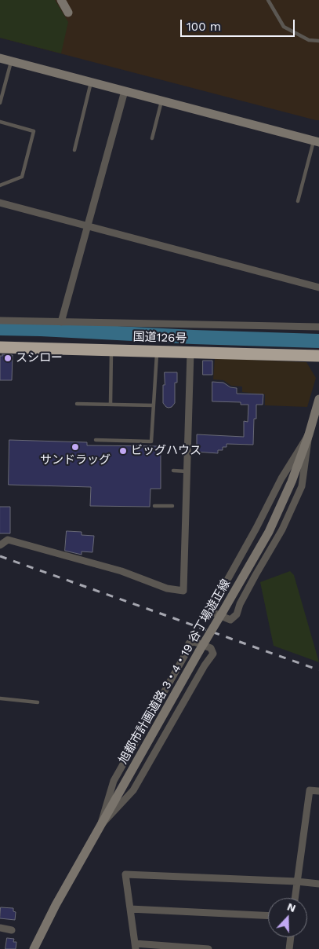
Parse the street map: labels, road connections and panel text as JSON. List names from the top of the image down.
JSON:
{
  "streets": {
    "highway": ["国道126号"],
    "street": ["旭都市計画道路 3・4・19 谷丁場遊正線"]
  },
  "places": ["スシロー", "サンドラッグ", "ビッグハウス"],
  "scale_bar": "100 m",
  "north": "top"
}
